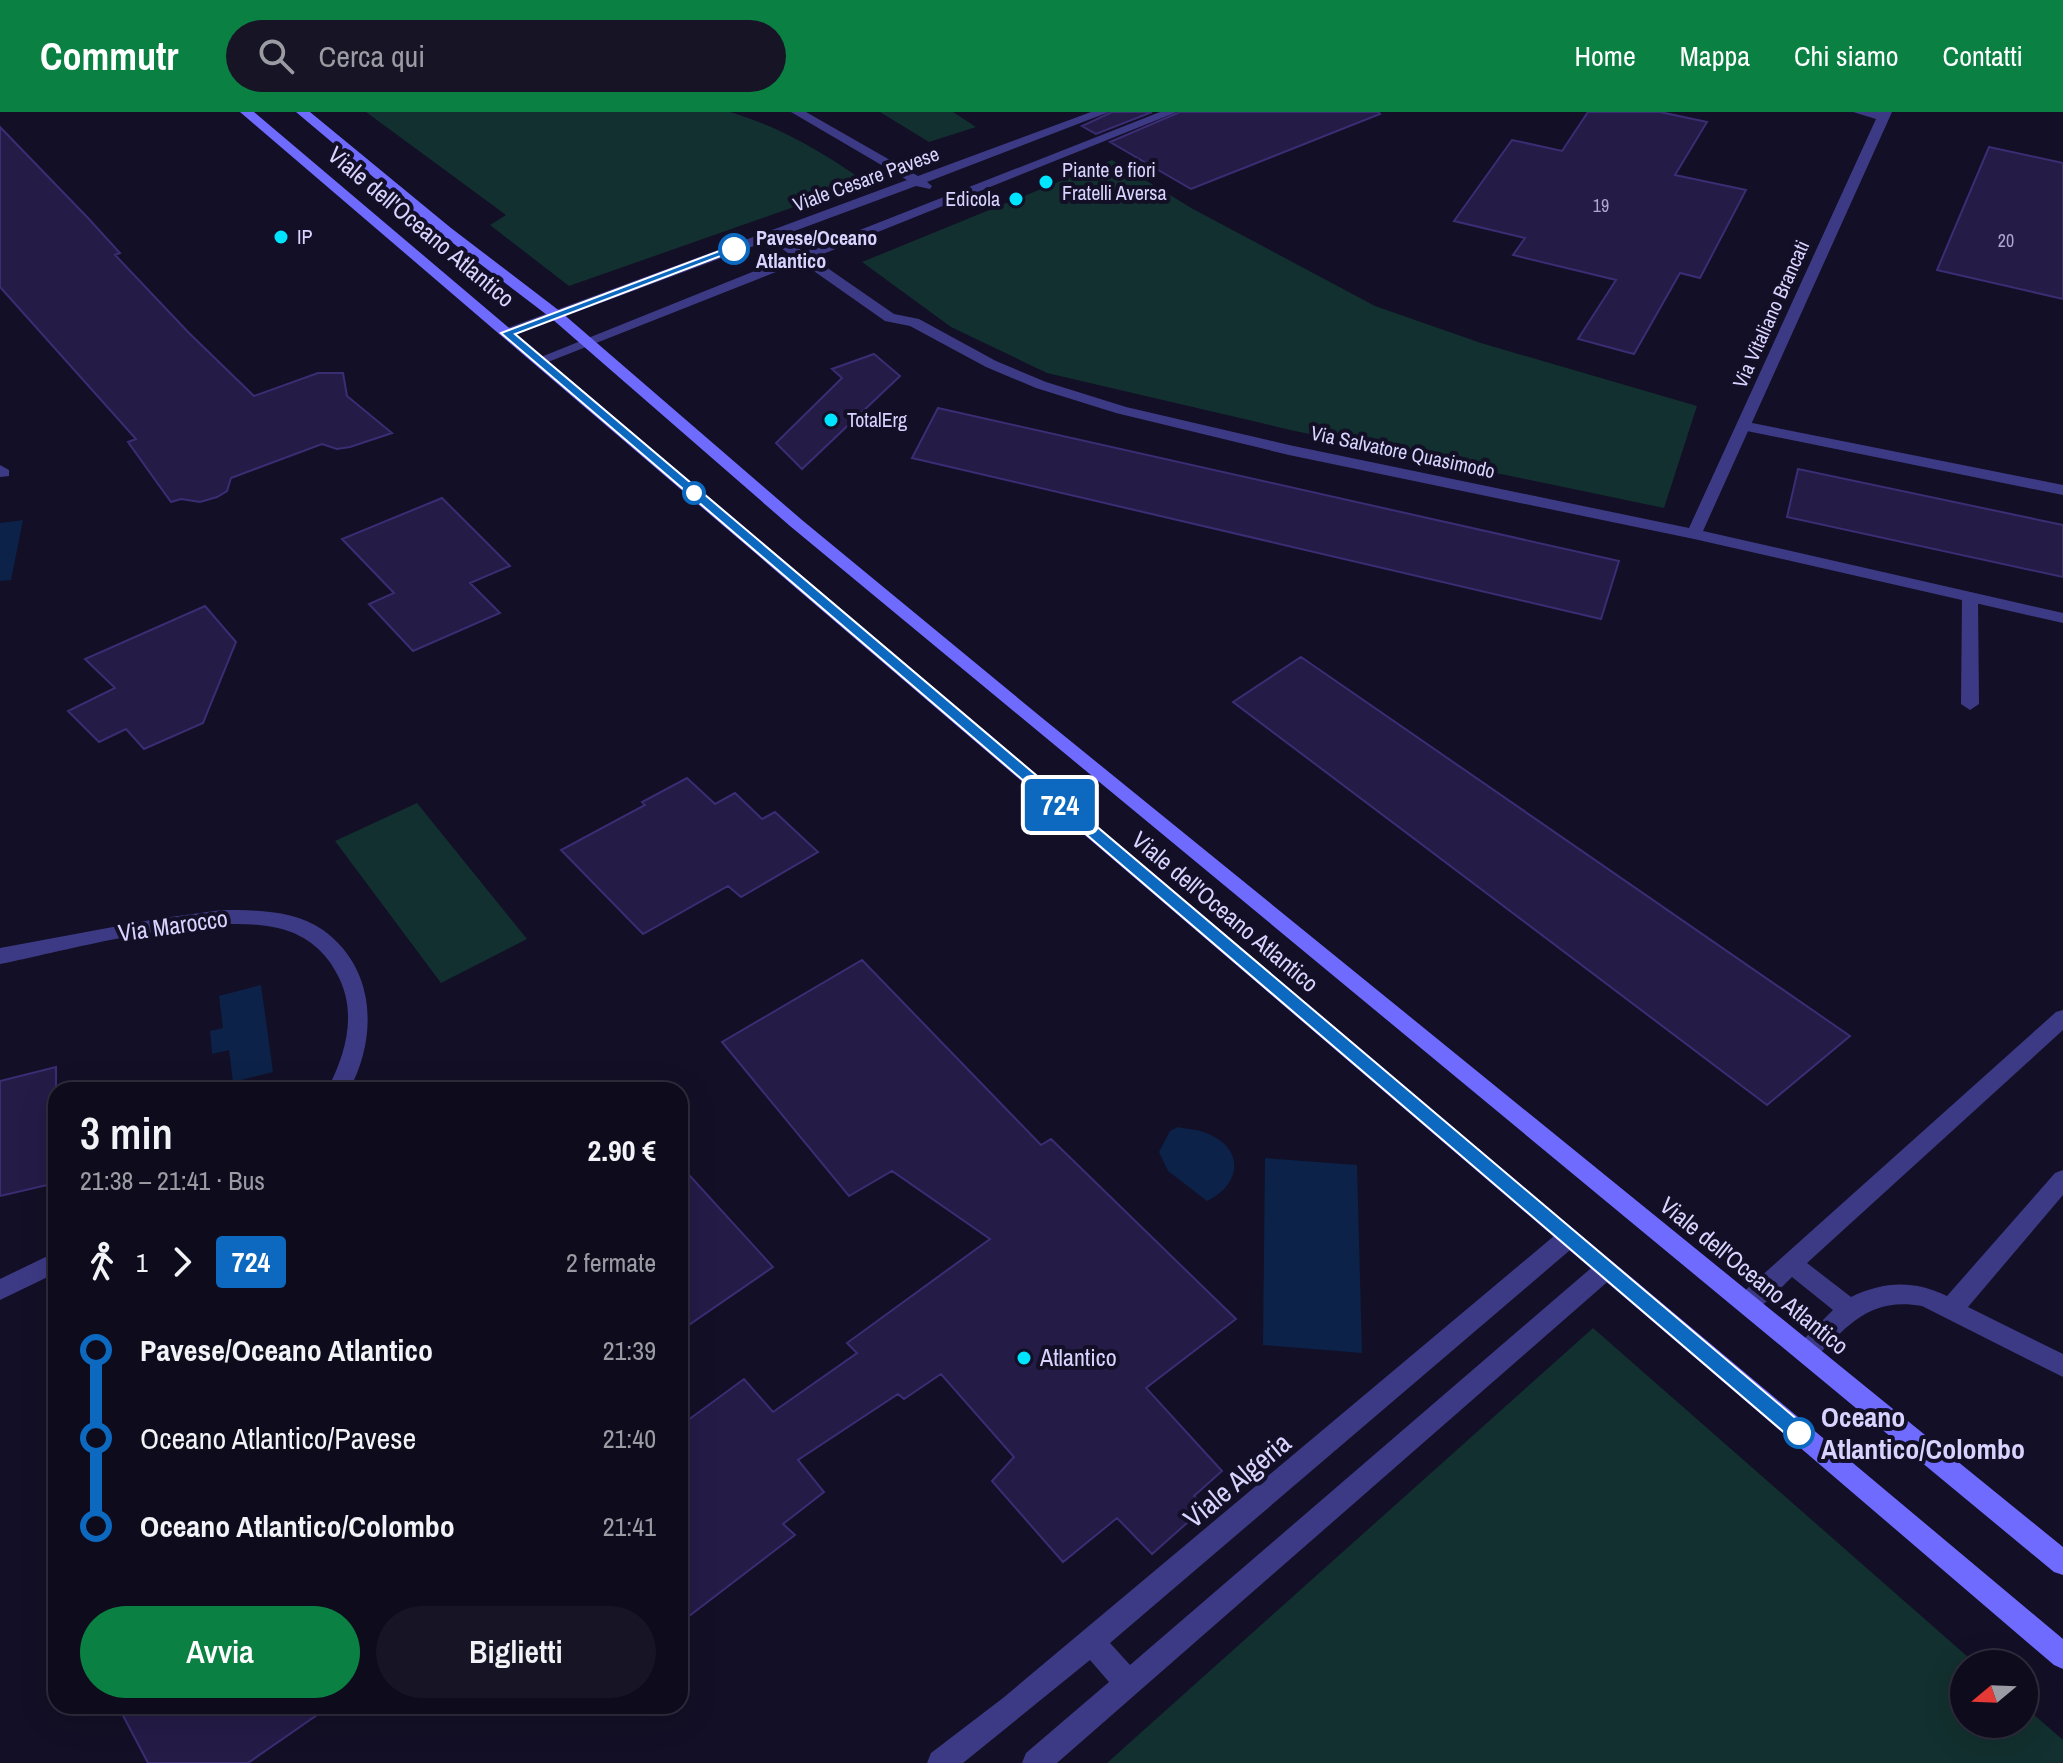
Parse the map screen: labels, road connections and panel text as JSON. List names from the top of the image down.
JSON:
{
  "streets": {
    "main road": ["Viale dell'Oceano Atlantico"],
    "street": [
      "Viale Cesare Pavese",
      "Via Vitaliano Brancati",
      "Via Salvatore Quasimodo",
      "Via Marocco",
      "Viale Algeria"
    ]
  },
  "crossings": [
    ["Viale Cesare Pavese", "Viale dell'Oceano Atlantico"],
    ["Viale Cesare Pavese", "Via Salvatore Quasimodo"],
    ["Viale dell'Oceano Atlantico", "Viale Algeria"],
    ["Via Vitaliano Brancati", "Via Salvatore Quasimodo"]
  ],
  "places": [
    "Piante e fiori Fratelli Aversa",
    "Edicola",
    "IP",
    "Pavese/Oceano Atlantico",
    "TotalErg",
    "Atlantico",
    "Oceano Atlantico/Colombo"
  ],
  "lines": ["bus line 724"],
  "house_numbers": ["19", "20"],
  "north": "left",
  "page": {
    "header": "Commutr",
    "search": "Cerca qui",
    "nav": [
      "Home",
      "Mappa",
      "Chi siamo",
      "Contatti"
    ],
    "on_map": "724",
    "heading": ["3 min", "21:38 – 21:41 · Bus", "2.90 €"],
    "legs": ["1", "724", "2 fermate"],
    "list": [
      {
        "name": "Pavese/Oceano Atlantico",
        "value": "21:39"
      },
      {
        "name": "Oceano Atlantico/Pavese",
        "value": "21:40"
      },
      {
        "name": "Oceano Atlantico/Colombo",
        "value": "21:41"
      }
    ],
    "buttons": ["Avvia", "Biglietti"]
  }
}
